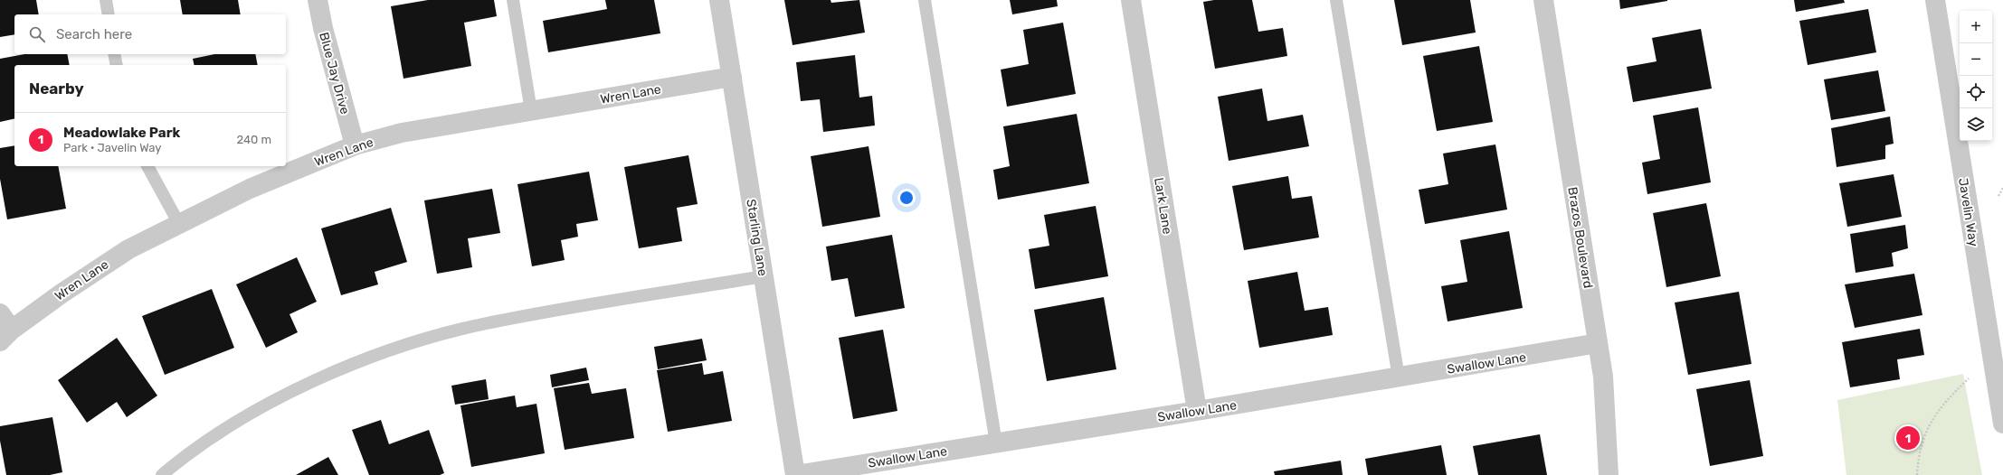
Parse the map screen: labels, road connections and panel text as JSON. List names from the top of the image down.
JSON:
{
  "streets": {
    "street": [
      "Blue Jay Drive",
      "Wren Lane",
      "Lark Lane",
      "Javelin Way",
      "Starling Lane",
      "Brazos Boulevard",
      "Swallow Lane"
    ]
  },
  "crossings": [
    ["Blue Jay Drive", "Wren Lane"],
    ["Wren Lane", "Starling Lane"],
    ["Lark Lane", "Swallow Lane"],
    ["Starling Lane", "Swallow Lane"],
    ["Brazos Boulevard", "Swallow Lane"]
  ],
  "page": {
    "map_buttons": ["+", "−"],
    "search": "Search here",
    "heading": "Nearby",
    "list": [
      {
        "mark": "1",
        "name": "Meadowlake Park",
        "note": "Park · Javelin Way",
        "value": "240 m"
      }
    ],
    "pins": "1"
  }
}
